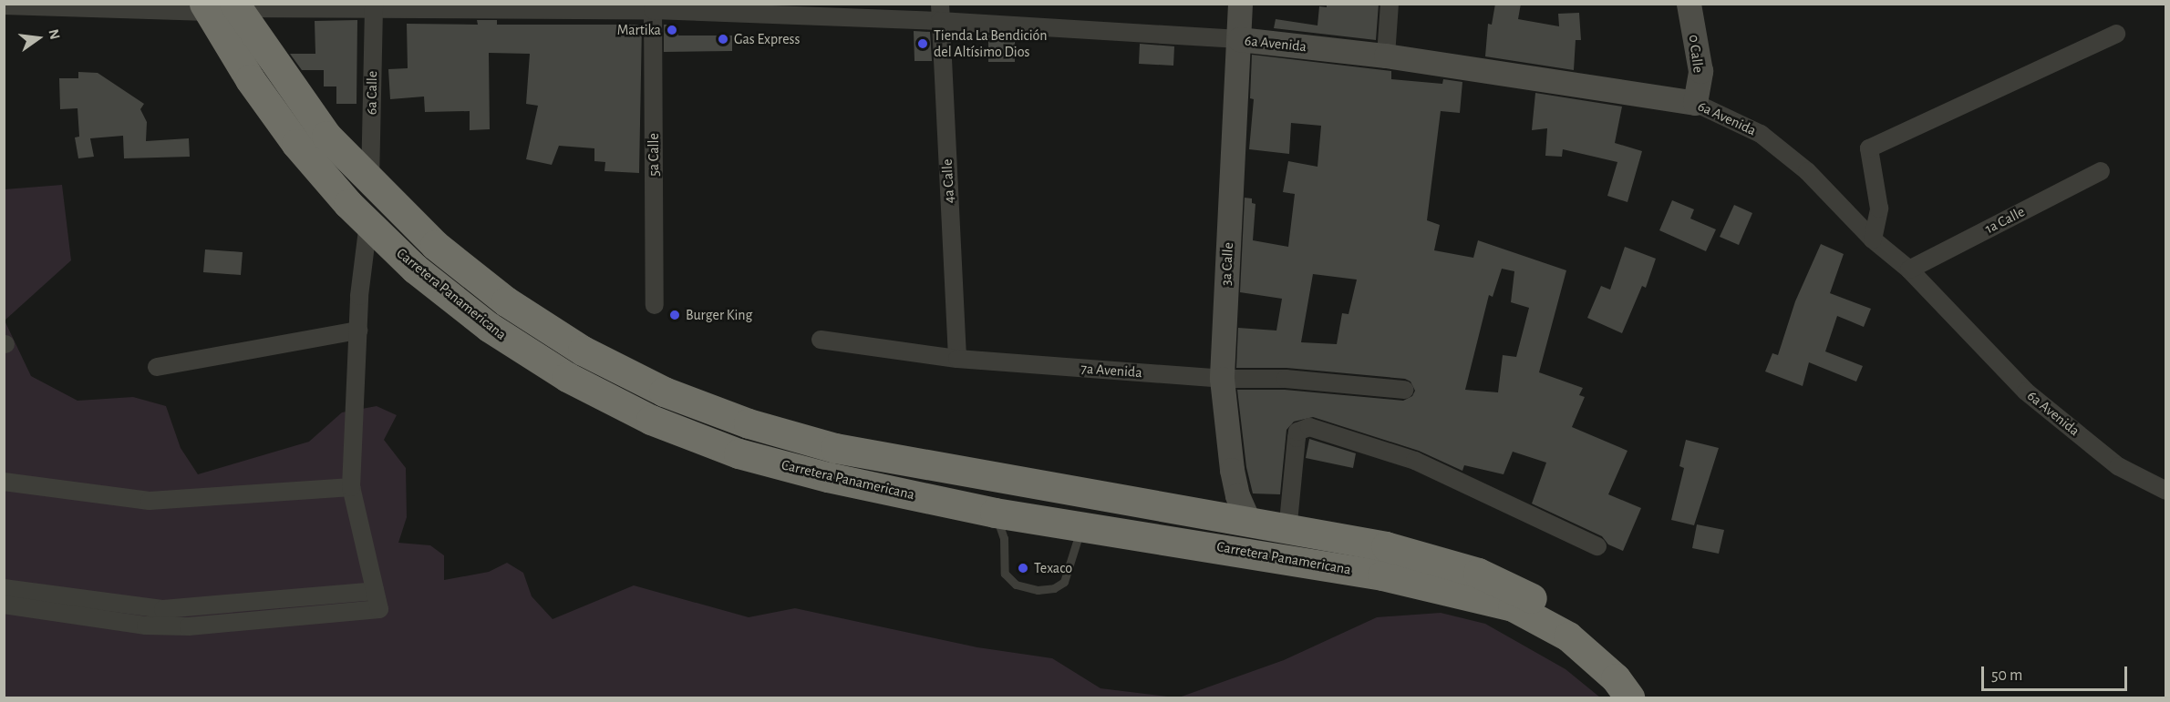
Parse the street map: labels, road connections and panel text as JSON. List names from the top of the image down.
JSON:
{
  "streets": {
    "highway": ["Carretera Panamericana"],
    "street": [
      "6a Avenida",
      "0 Calle",
      "6a Calle",
      "5a Calle",
      "4a Calle",
      "1a Calle",
      "3a Calle",
      "7a Avenida"
    ]
  },
  "crossings": [
    ["6a Avenida", "0 Calle"],
    ["6a Avenida", "6a Calle"],
    ["6a Avenida", "5a Calle"],
    ["6a Avenida", "4a Calle"],
    ["6a Avenida", "1a Calle"],
    ["6a Avenida", "3a Calle"],
    ["6a Avenida", "Carretera Panamericana"],
    ["6a Calle", "Carretera Panamericana"],
    ["4a Calle", "7a Avenida"],
    ["3a Calle", "Carretera Panamericana"],
    ["3a Calle", "7a Avenida"]
  ],
  "places": [
    "Martika",
    "Gas Express",
    "Tienda La Bendición del Altísimo Dios",
    "Burger King",
    "Texaco"
  ],
  "scale_bar": "50 m",
  "north": "right"
}
